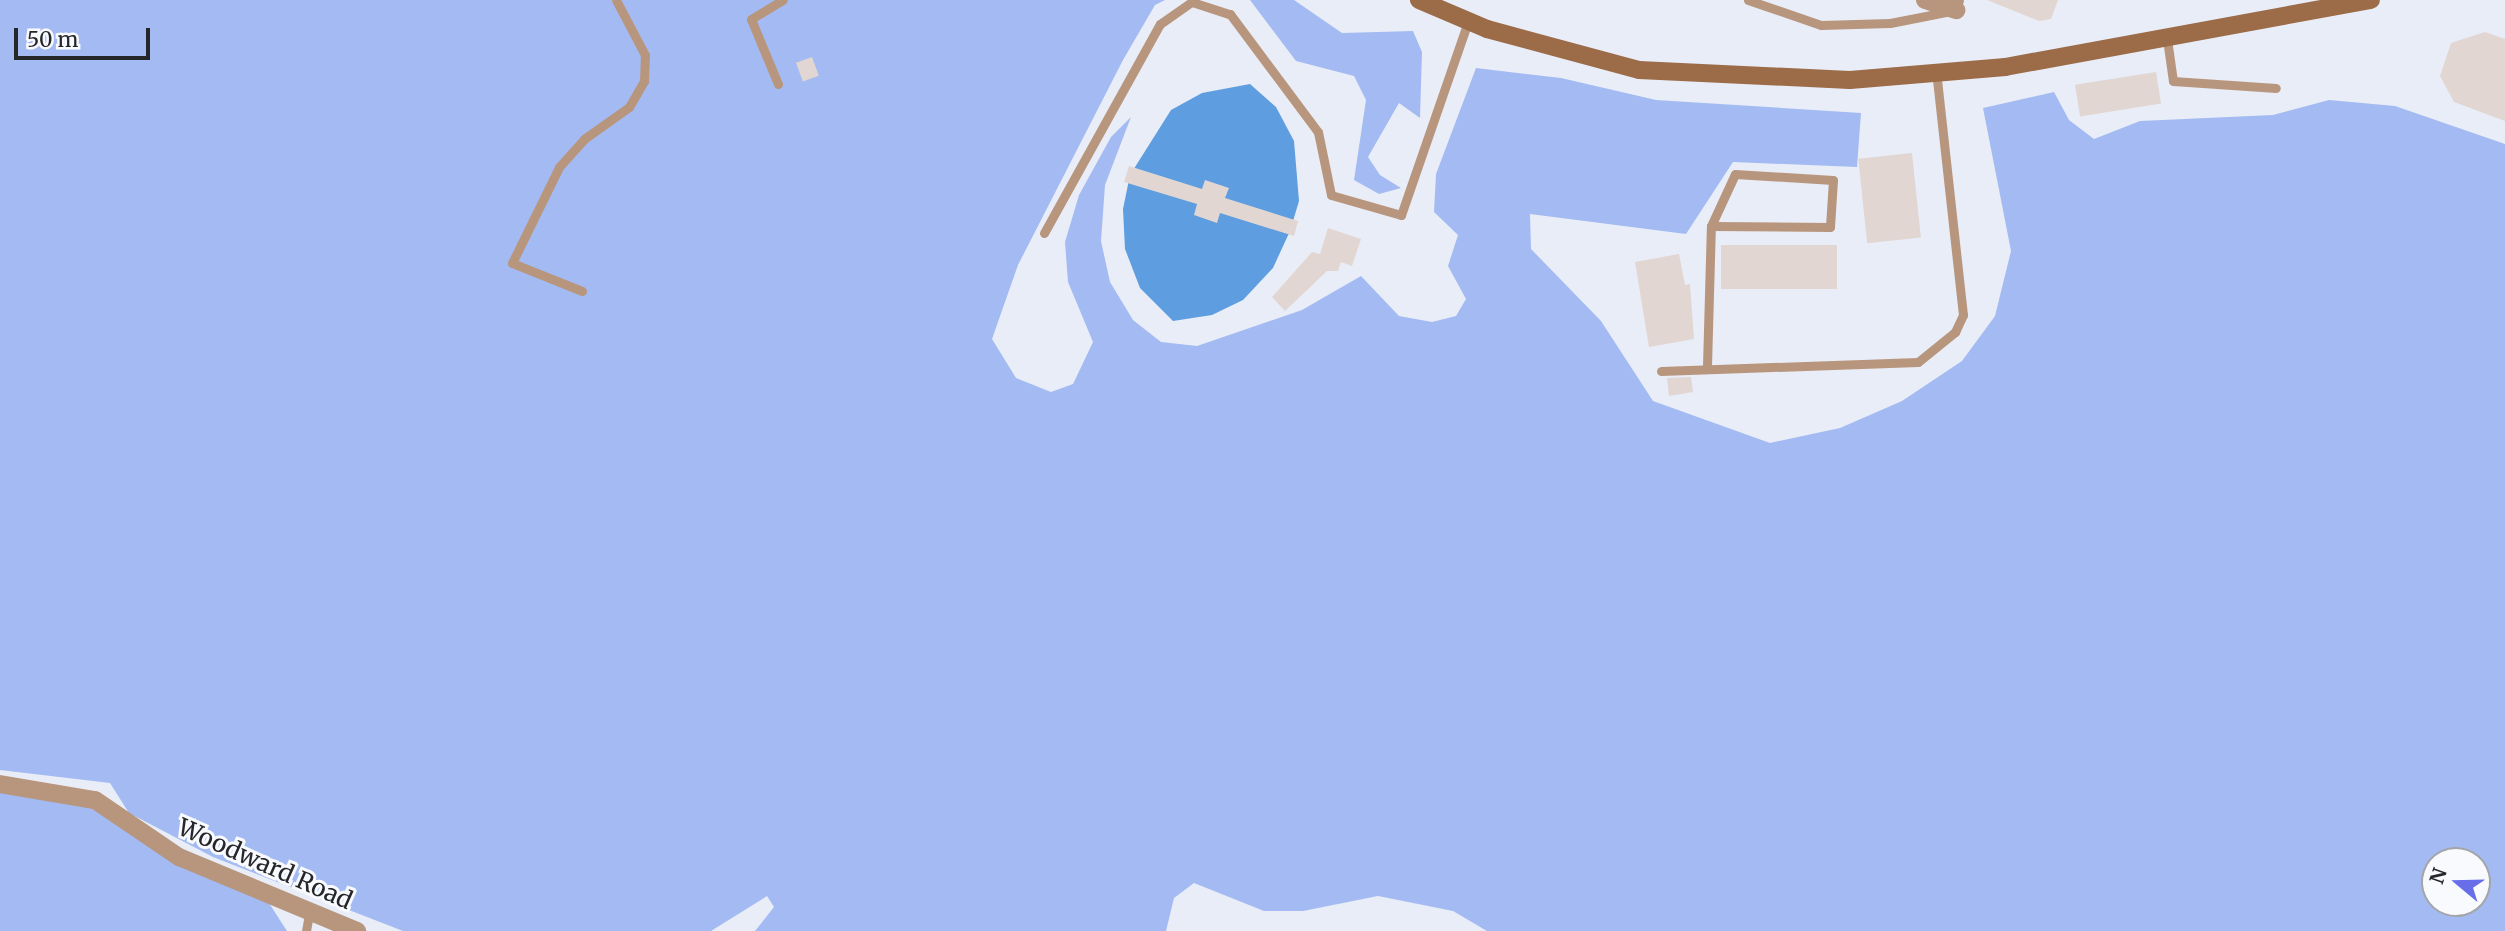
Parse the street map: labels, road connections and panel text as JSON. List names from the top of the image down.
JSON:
{
  "streets": {
    "street": ["Woodward Road"]
  },
  "scale_bar": "50 m",
  "north": "left"
}
